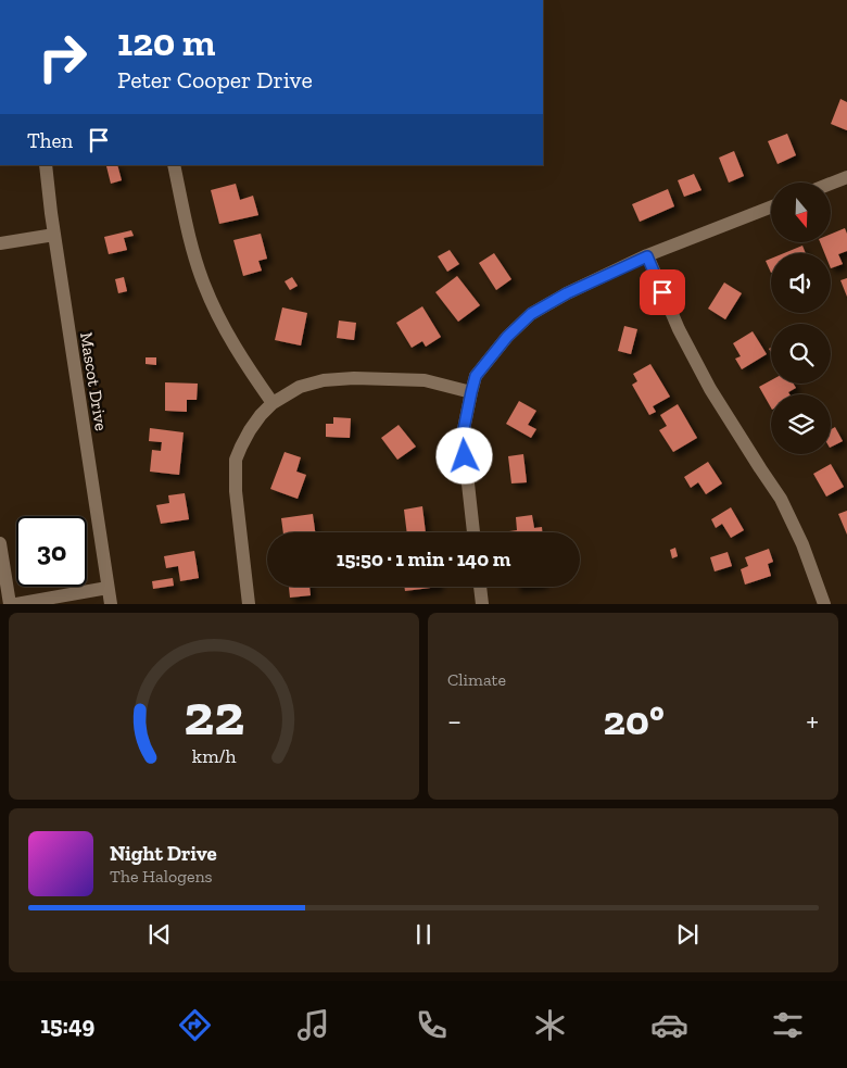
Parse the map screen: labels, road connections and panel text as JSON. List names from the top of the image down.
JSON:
{
  "streets": {
    "street": ["Mascot Drive"]
  },
  "north": "bottom",
  "page": {
    "turn": ["120 m", "Peter Cooper Drive"],
    "then": "Then",
    "limit": "30",
    "trip": "15:50 · 1 min · 140 m",
    "tile": "Climate",
    "heat": ["−", "20°", "+"],
    "song": ["Night Drive", "The Halogens"],
    "tabs": "15:49",
    "gauge": ["22", "km/h"]
  }
}
